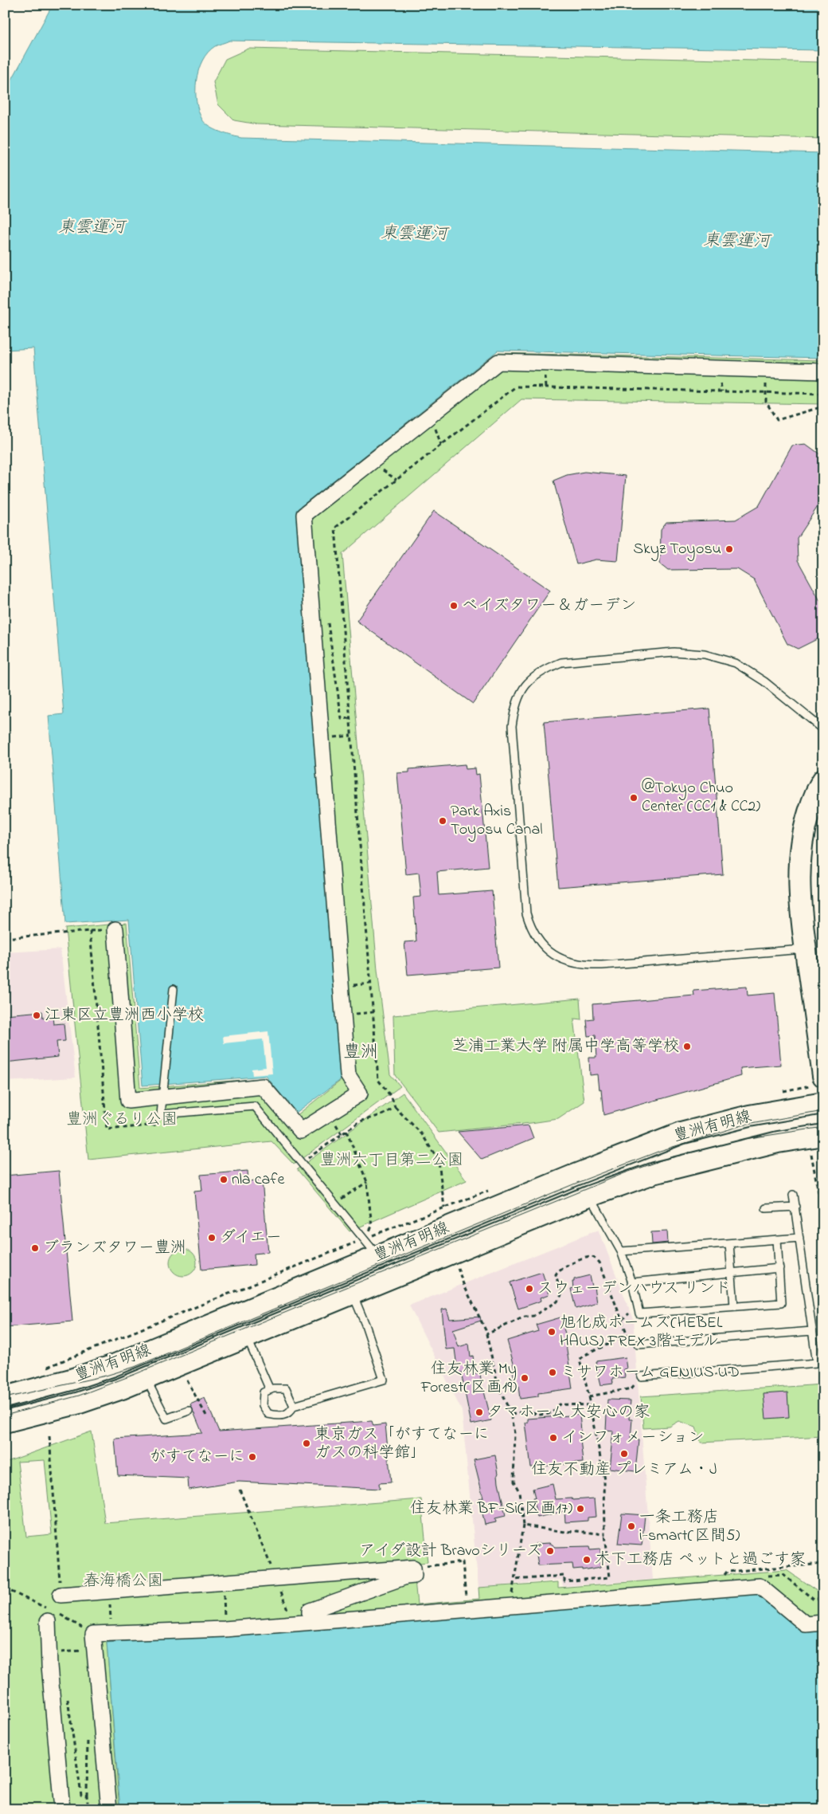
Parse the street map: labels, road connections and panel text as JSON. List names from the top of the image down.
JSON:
{
  "streets": {
    "main road": ["豊洲有明線"]
  },
  "districts": ["豊洲"],
  "water": ["東雲運河"],
  "parks": ["豊洲ぐるり公園", "豊洲六丁目第二公園", "春海橋公園"],
  "places": [
    "Skyz Toyosu",
    "ベイズタワー＆ガーデン",
    "@Tokyo Chuo Center (CC1 & CC2)",
    "Park Axis Toyosu Canal",
    "江東区立豊洲西小学校",
    "芝浦工業大学 附属中学高等学校",
    "n|a cafe",
    "ダイエー",
    "ブランズタワー豊洲",
    "スウェーデンハウス リンド",
    "旭化成ホームズ(HEBEL HAUS) FREX 3階モデル",
    "ミサワホーム GENIUS UD",
    "住友林業 My Forest(区画19)",
    "タマホーム 大安心の家",
    "インフォメーション",
    "東京ガス「がすてなーに ガスの科学館」",
    "住友不動産 プレミアム・J",
    "がすてなーに",
    "住友林業 BF-Si(区画17)",
    "一条工務店 i-smart(区間5)",
    "アイダ設計 Bravoシリーズ",
    "木下工務店 ペットと過ごす家"
  ]
}
